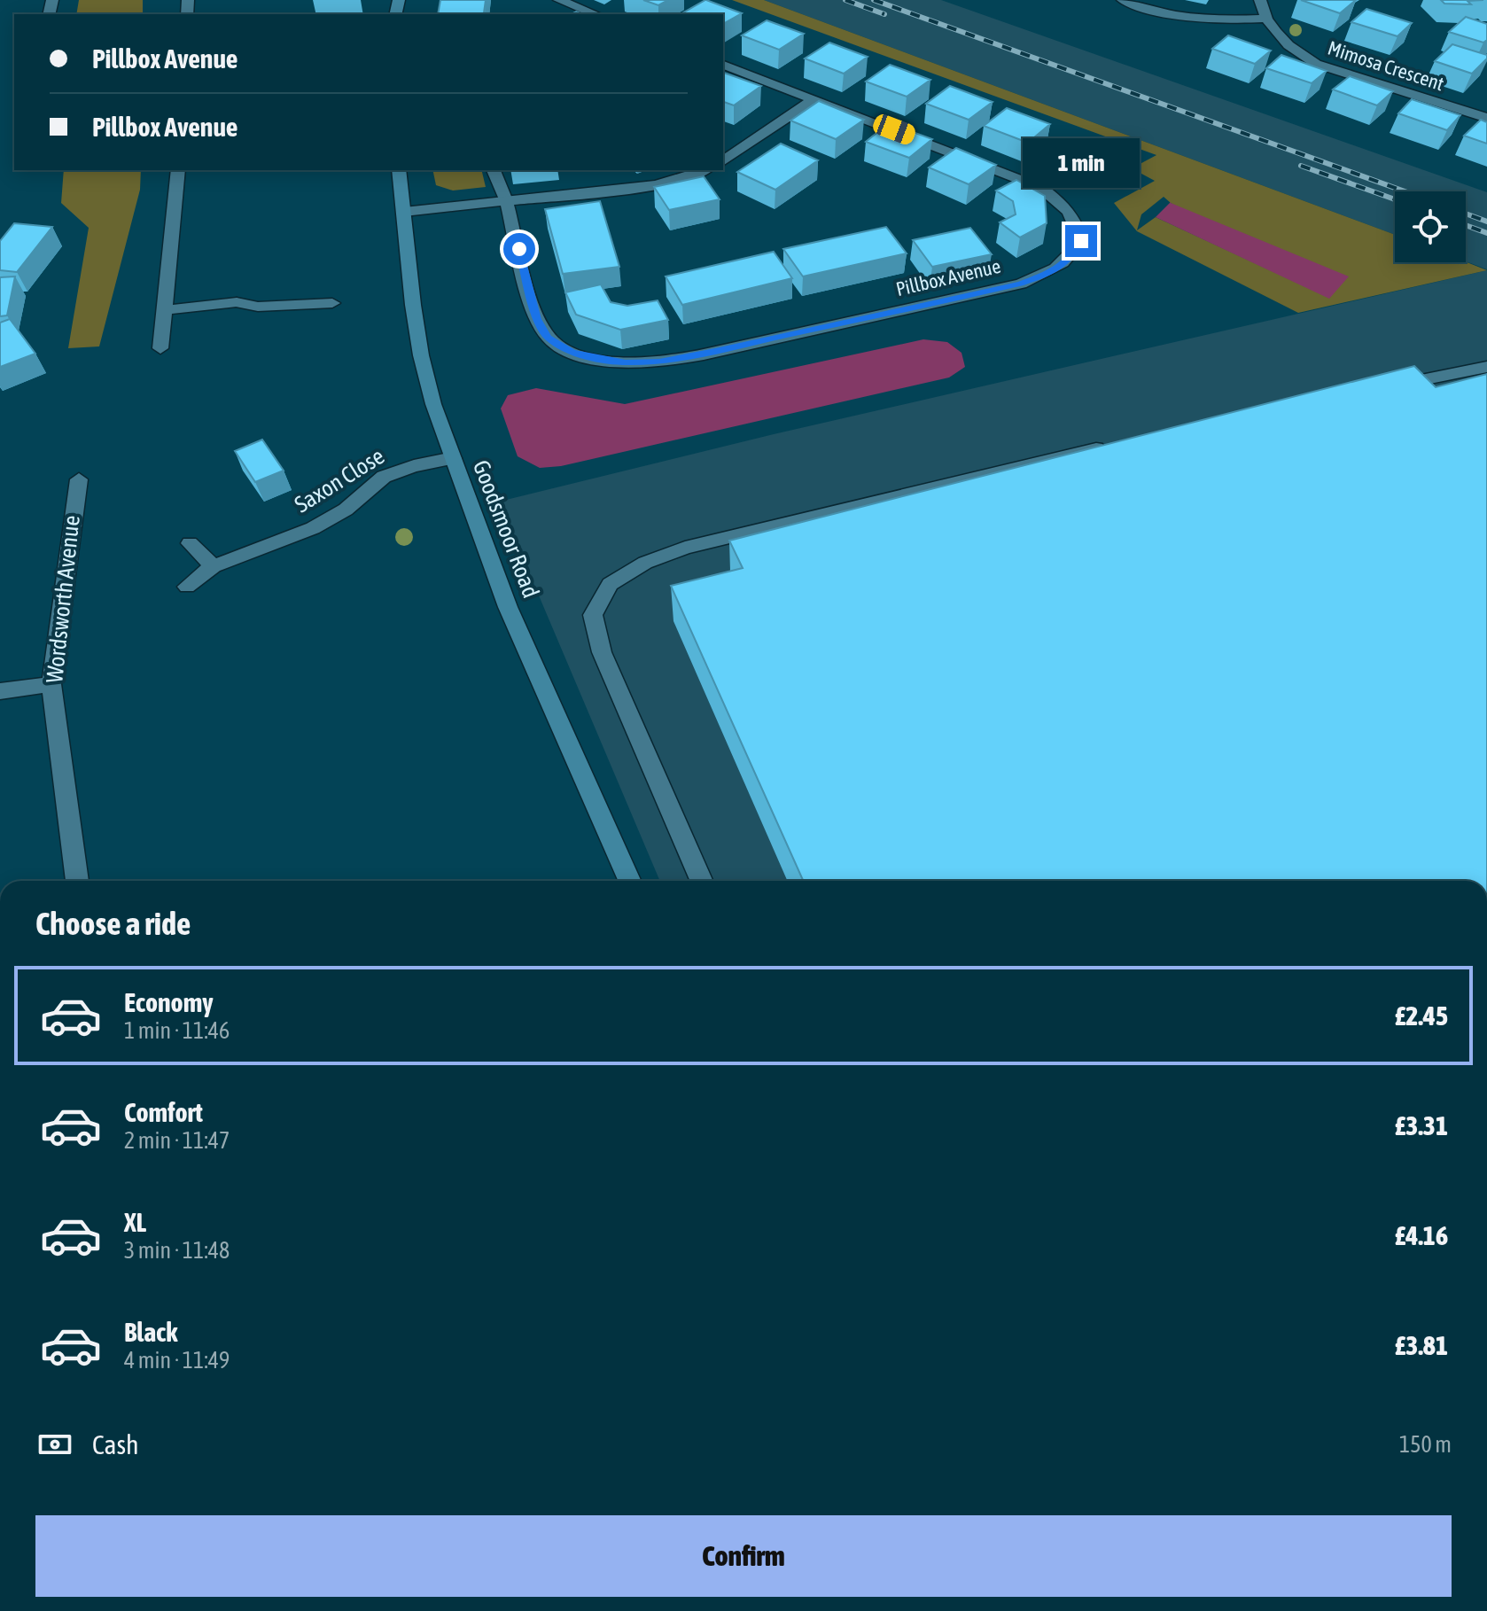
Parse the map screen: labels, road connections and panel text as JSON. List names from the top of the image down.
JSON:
{
  "streets": {
    "street": [
      "Mimosa Crescent",
      "Pillbox Avenue",
      "Saxon Close",
      "Goodsmoor Road",
      "Wordsworth Avenue"
    ]
  },
  "crossings": [
    ["Saxon Close", "Goodsmoor Road"]
  ],
  "page": {
    "banner": ["Pillbox Avenue", "Pillbox Avenue"],
    "bubble": "1 min",
    "heading": "Choose a ride",
    "list": [
      {
        "name": "Economy",
        "note": "1 min · 11:46",
        "value": "£2.45"
      },
      {
        "name": "Comfort",
        "note": "2 min · 11:47",
        "value": "£3.31"
      },
      {
        "name": "XL",
        "note": "3 min · 11:48",
        "value": "£4.16"
      },
      {
        "name": "Black",
        "note": "4 min · 11:49",
        "value": "£3.81"
      }
    ],
    "pay": ["Cash", "150 m"],
    "buttons": "Confirm"
  }
}
